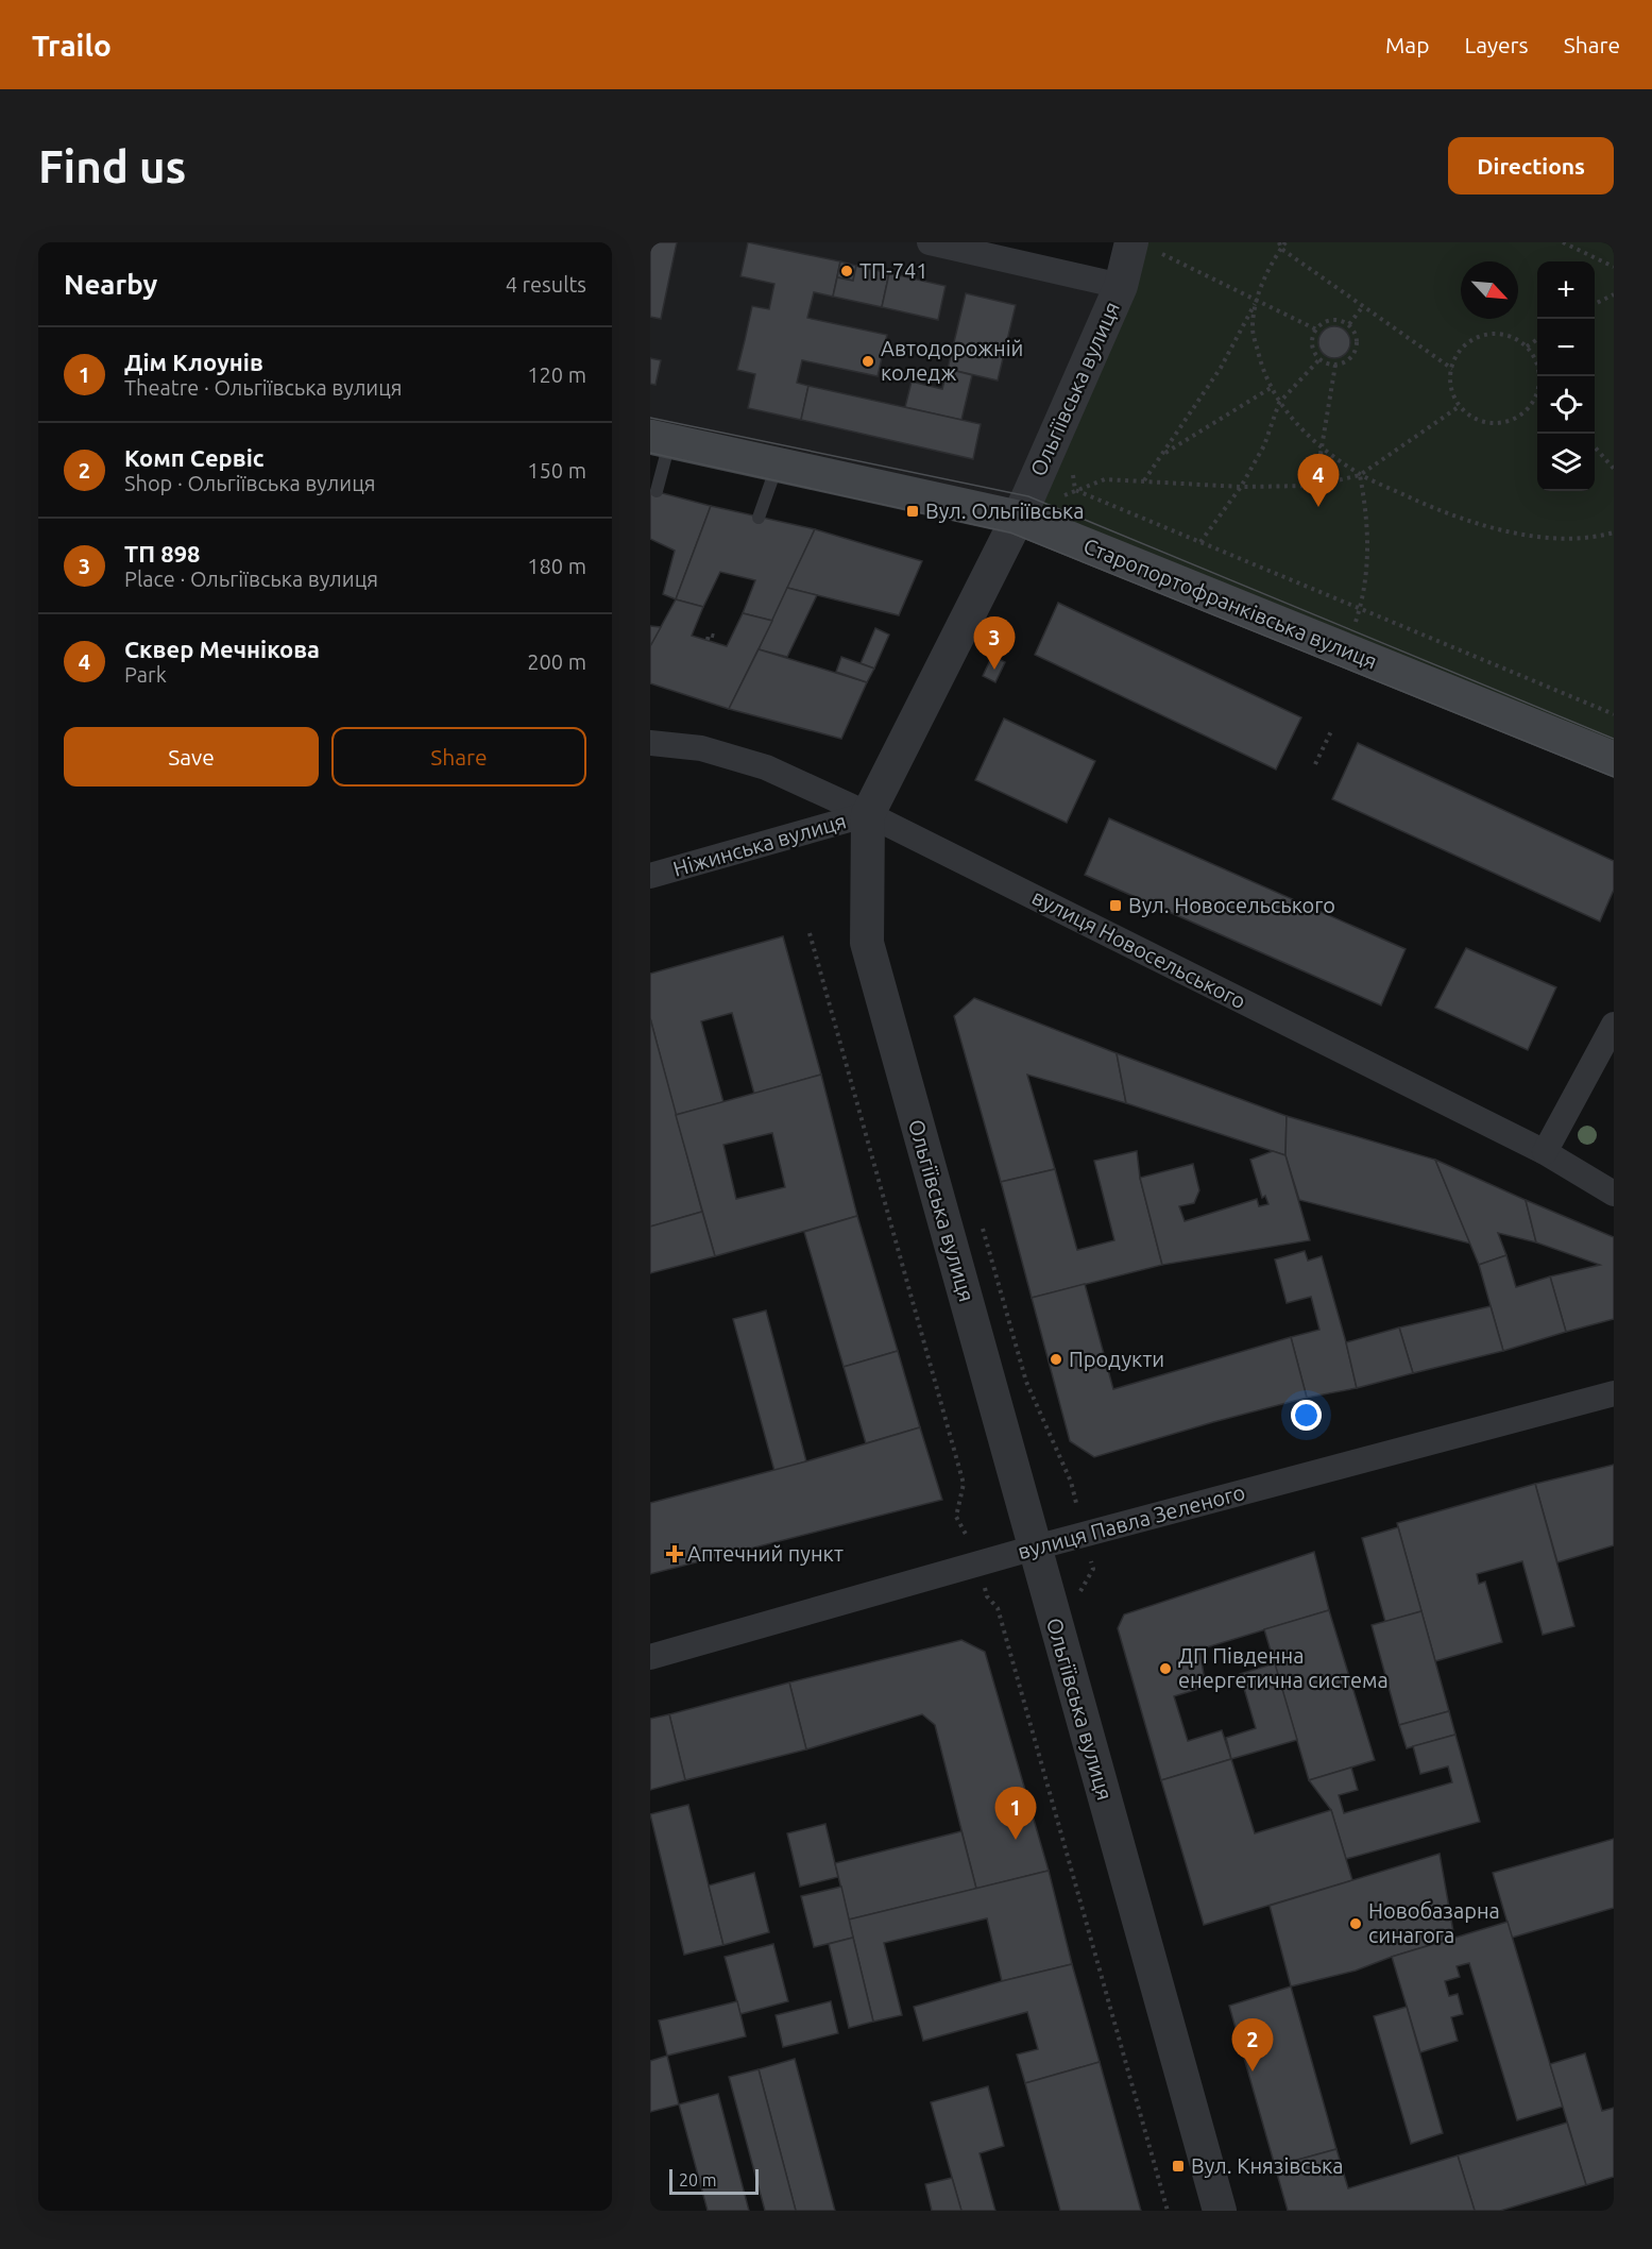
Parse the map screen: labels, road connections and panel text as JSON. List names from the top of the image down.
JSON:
{
  "streets": {
    "main road": ["Старопортофранківська вулиця"],
    "street": [
      "Ольгіївська вулиця",
      "Ніжинська вулиця",
      "вулиця Новосельського",
      "вулиця Павла Зеленого"
    ]
  },
  "crossings": [
    ["Ольгіївська вулиця", "Старопортофранківська вулиця"],
    ["Ольгіївська вулиця", "Ніжинська вулиця"],
    ["Ольгіївська вулиця", "вулиця Новосельського"],
    ["Ольгіївська вулиця", "вулиця Павла Зеленого"],
    ["Ніжинська вулиця", "вулиця Новосельського"]
  ],
  "places": {
    "other": [
      "ТП-741",
      "Автодорожній коледж",
      "Продукти",
      "ДП Південна енергетична система",
      "Новобазарна синагога"
    ],
    "transit": ["Вул. Ольгіївська", "Вул. Новосельського", "Вул. Князівська"],
    "health": ["Аптечний пункт"]
  },
  "scale_bar": "20 m",
  "north": "bottom right",
  "page": {
    "header": "Trailo",
    "nav": ["Map", "Layers", "Share"],
    "buttons": [
      "Directions",
      ["Save", "Share"]
    ],
    "title": "Find us",
    "heading": ["Nearby", "4 results"],
    "map_buttons": ["+", "−"],
    "list": [
      {
        "mark": "1",
        "name": "Дім Клоунів",
        "note": "Theatre · Ольгіївська вулиця",
        "value": "120 m"
      },
      {
        "mark": "2",
        "name": "Комп Сервіс",
        "note": "Shop · Ольгіївська вулиця",
        "value": "150 m"
      },
      {
        "mark": "3",
        "name": "ТП 898",
        "note": "Place · Ольгіївська вулиця",
        "value": "180 m"
      },
      {
        "mark": "4",
        "name": "Сквер Мечнікова",
        "note": "Park",
        "value": "200 m"
      }
    ],
    "pins": [
      "4",
      "3",
      "1",
      "2"
    ],
    "scale": "20 m"
  }
}
